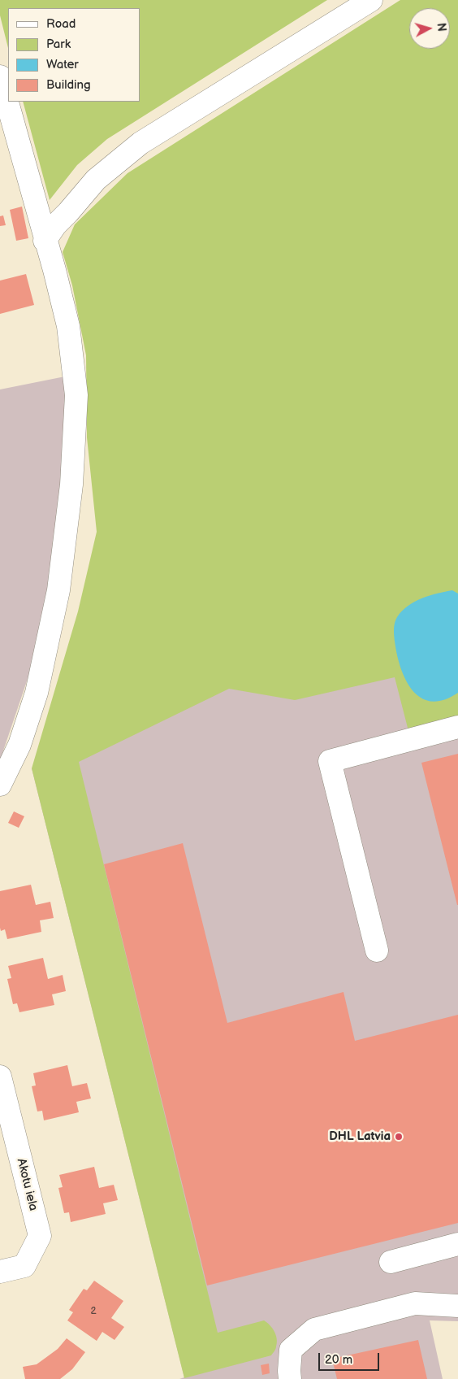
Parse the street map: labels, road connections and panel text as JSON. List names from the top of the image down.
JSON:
{
  "streets": {
    "street": ["Akotu iela"]
  },
  "places": ["DHL Latvia"],
  "house_numbers": ["2"],
  "legend": [
    "Road",
    "Park",
    "Water",
    "Building"
  ],
  "scale_bar": "20 m",
  "north": "right"
}
